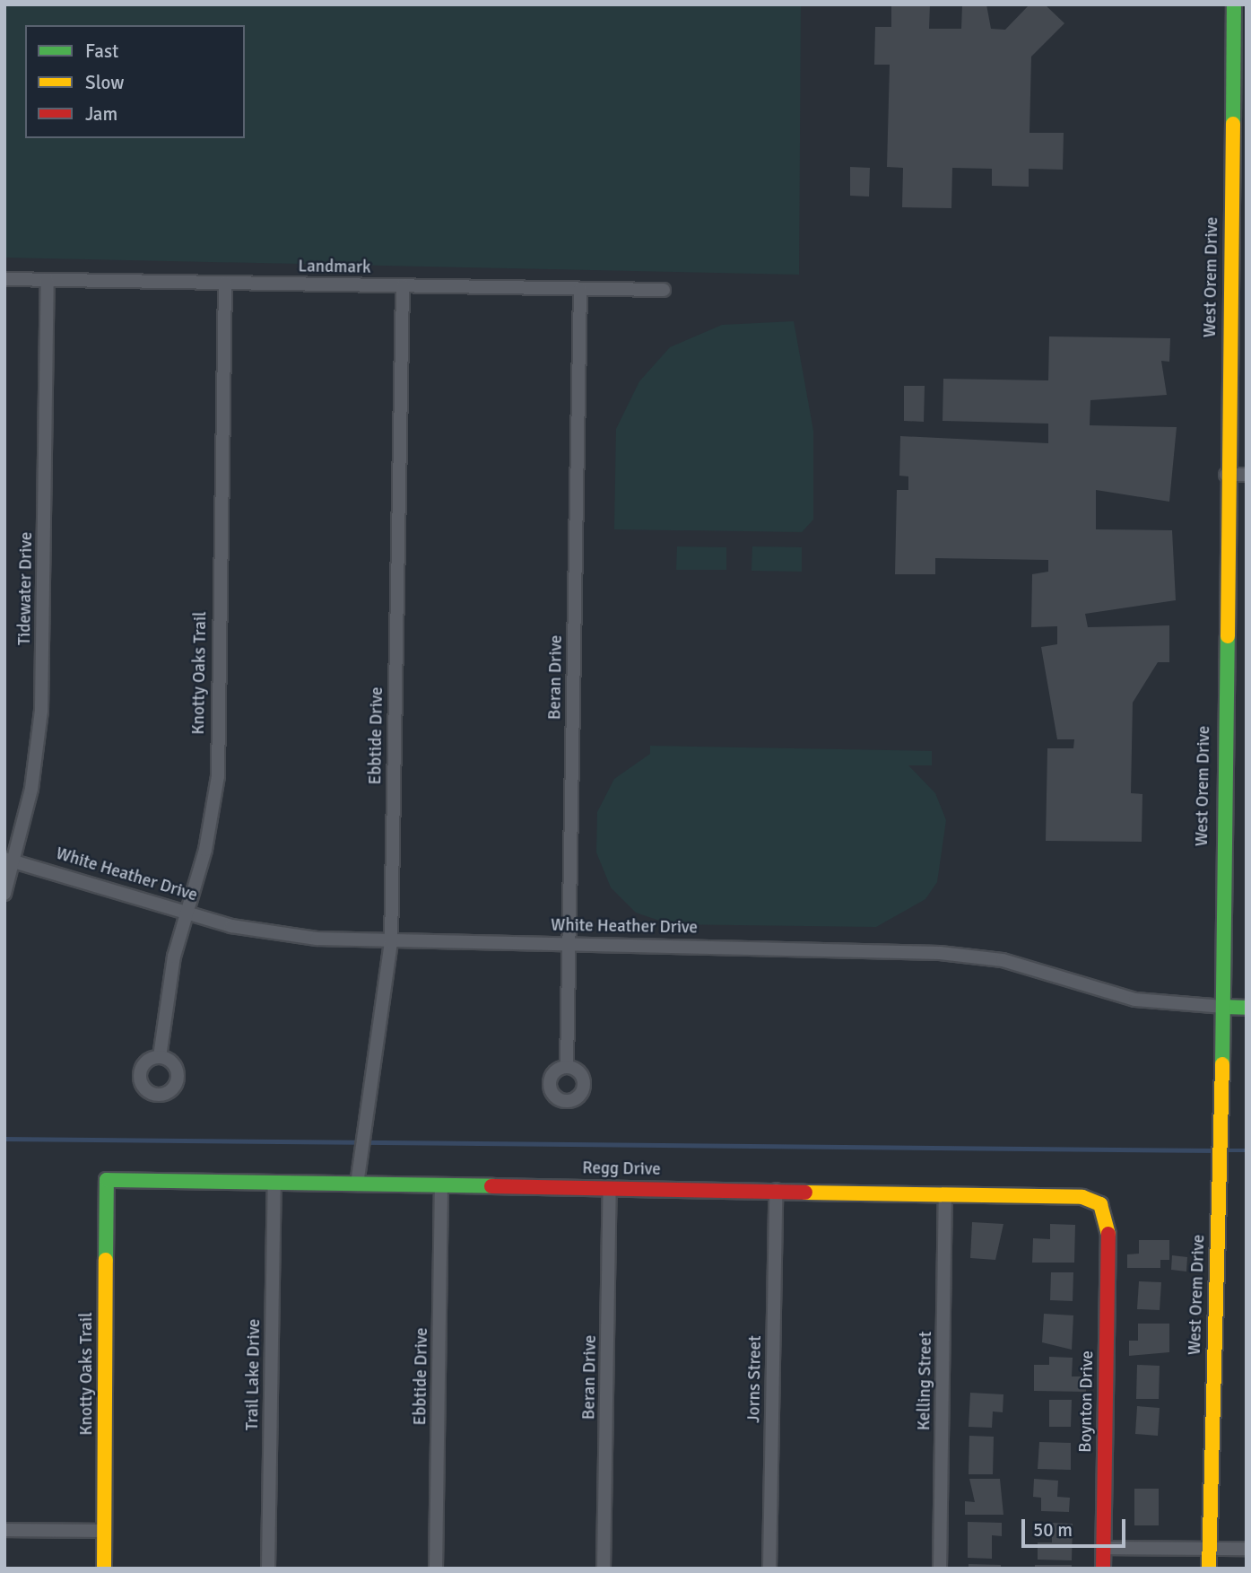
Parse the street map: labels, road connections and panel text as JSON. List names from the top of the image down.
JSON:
{
  "streets": {
    "street": [
      "Landmark",
      "West Orem Drive",
      "Tidewater Drive",
      "Knotty Oaks Trail",
      "Beran Drive",
      "Ebbtide Drive",
      "White Heather Drive",
      "Regg Drive",
      "Trail Lake Drive",
      "Jorns Street",
      "Kelling Street",
      "Boynton Drive"
    ]
  },
  "crossings": [
    ["Landmark", "Tidewater Drive"],
    ["Landmark", "Knotty Oaks Trail"],
    ["Landmark", "Beran Drive"],
    ["Landmark", "Ebbtide Drive"],
    ["West Orem Drive", "White Heather Drive"],
    ["Tidewater Drive", "White Heather Drive"],
    ["Knotty Oaks Trail", "White Heather Drive"],
    ["Knotty Oaks Trail", "Regg Drive"],
    ["Beran Drive", "White Heather Drive"],
    ["Beran Drive", "Regg Drive"],
    ["Ebbtide Drive", "White Heather Drive"],
    ["Ebbtide Drive", "Regg Drive"],
    ["Regg Drive", "Trail Lake Drive"],
    ["Regg Drive", "Jorns Street"],
    ["Regg Drive", "Kelling Street"],
    ["Regg Drive", "Boynton Drive"]
  ],
  "legend": ["Fast", "Slow", "Jam"],
  "scale_bar": "50 m"
}
